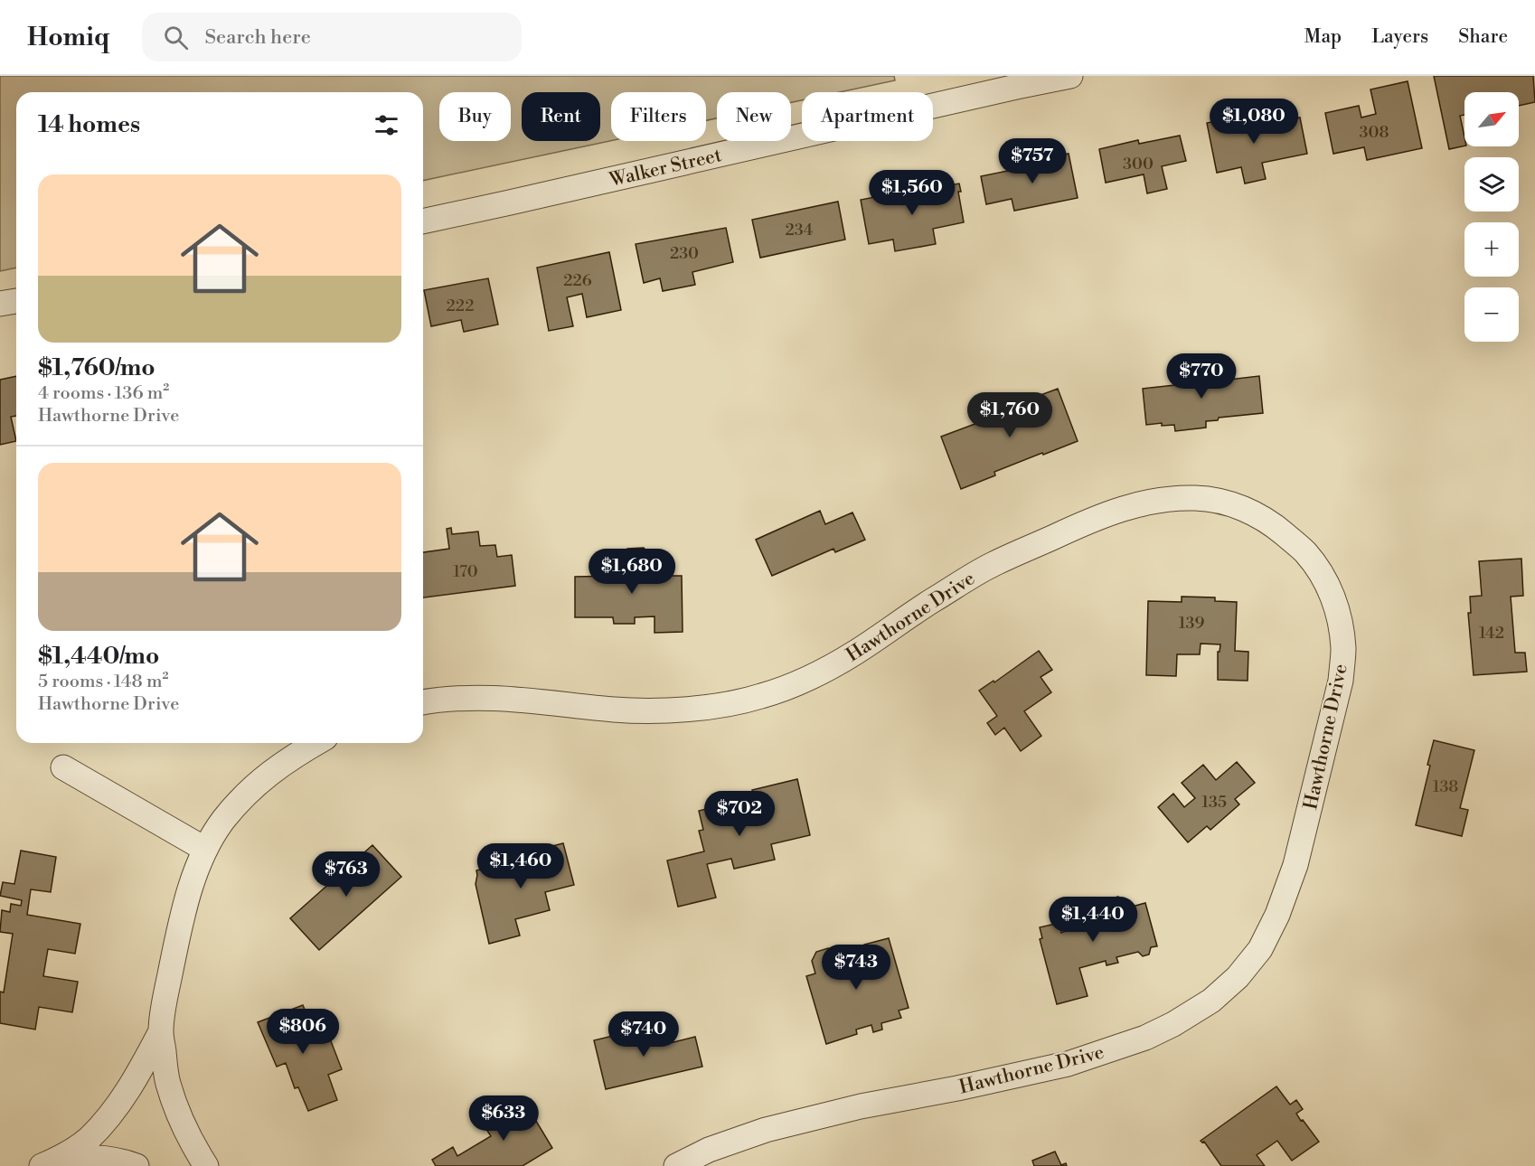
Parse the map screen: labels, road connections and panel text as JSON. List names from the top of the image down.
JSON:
{
  "streets": {
    "street": ["Walker Street", "Hawthorne Drive"]
  },
  "house_numbers": [
    "308",
    "300",
    "234",
    "230",
    "226",
    "222",
    "170",
    "139",
    "142",
    "138",
    "135"
  ],
  "north": "top right",
  "page": {
    "header": "Homiq",
    "search": "Search here",
    "nav": ["Map", "Layers", "Share"],
    "map_buttons": ["+", "−"],
    "chip": [
      "Buy",
      "Rent",
      "Filters",
      "New",
      "Apartment"
    ],
    "heading": "14 homes",
    "price": [
      "$1,080",
      "$757",
      "$1,560",
      "$770",
      "$1,760",
      "$1,680",
      "$702",
      "$1,460",
      "$763",
      "$1,440",
      "$743",
      "$806",
      "$740",
      "$633"
    ],
    "list": [
      {
        "name": "$1,760/mo",
        "note": "4 rooms · 136 m² · Hawthorne Drive"
      },
      {
        "name": "$1,440/mo",
        "note": "5 rooms · 148 m² · Hawthorne Drive"
      }
    ]
  }
}
